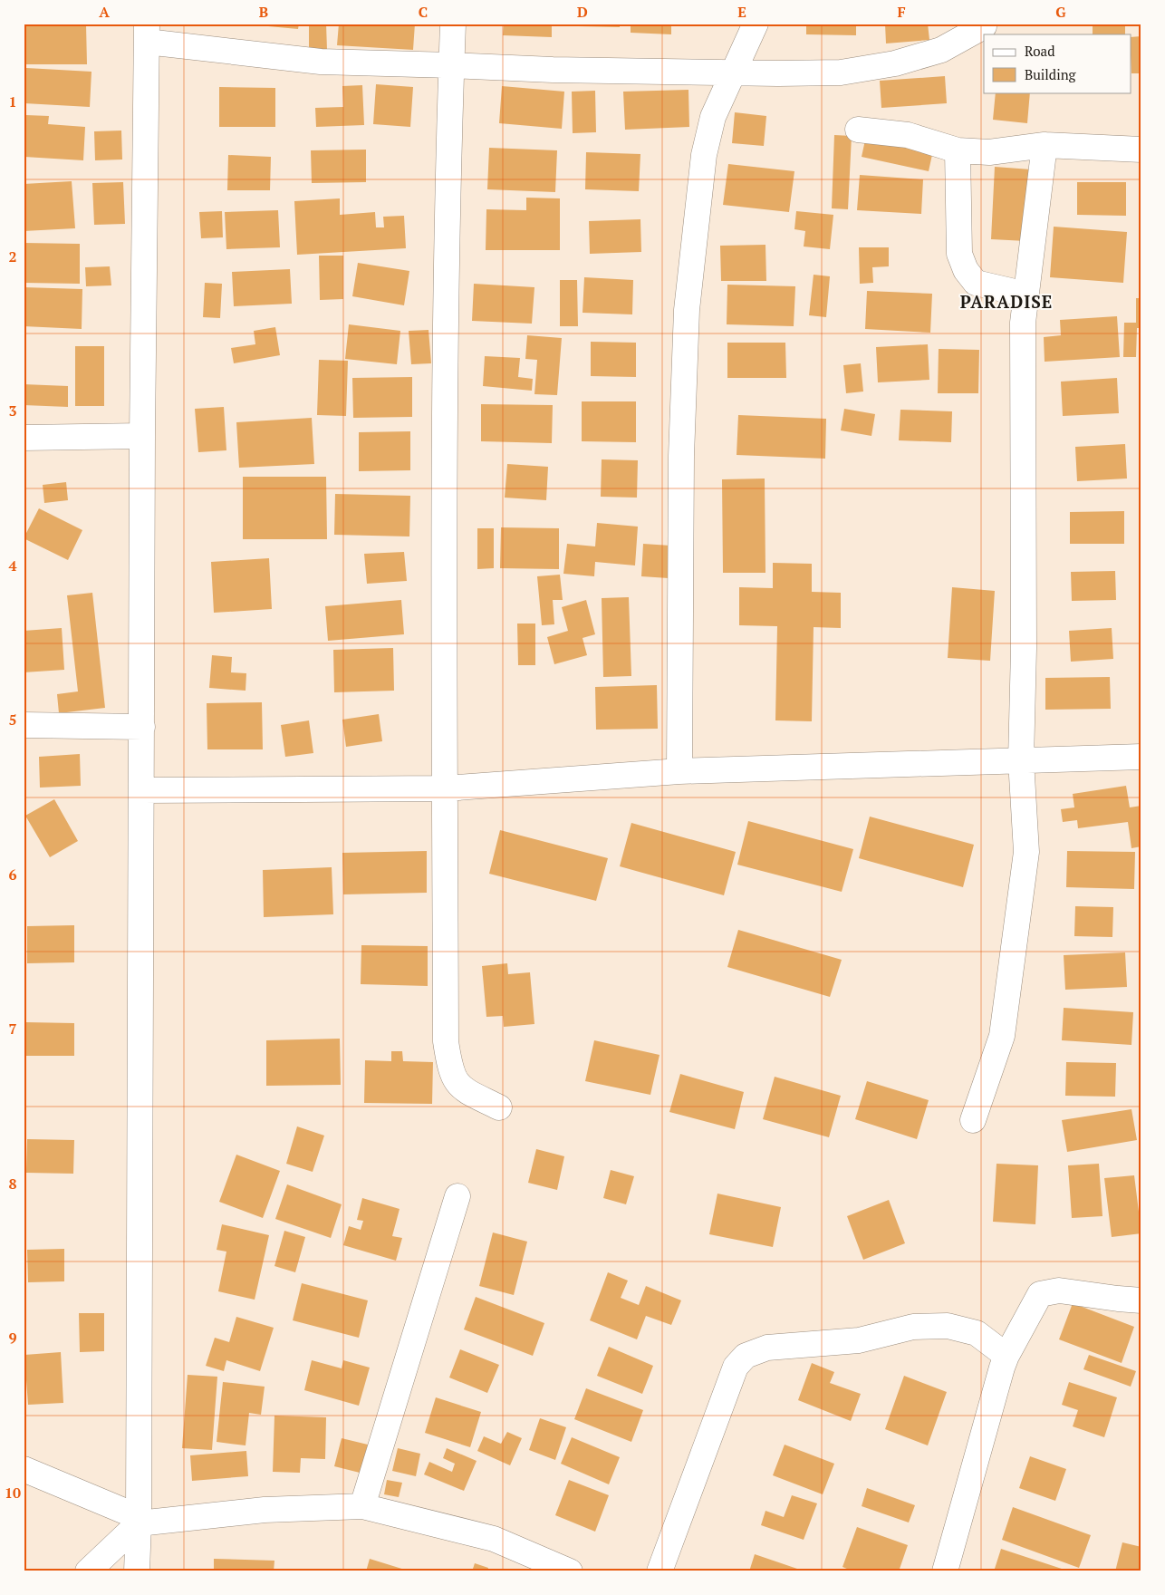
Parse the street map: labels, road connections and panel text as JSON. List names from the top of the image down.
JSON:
{
  "districts": ["PARADISE"],
  "legend": ["Road", "Building"],
  "grid": {
    "columns": [
      "A",
      "B",
      "C",
      "D",
      "E",
      "F",
      "G"
    ],
    "rows": [
      "1",
      "2",
      "3",
      "4",
      "5",
      "6",
      "7",
      "8",
      "9",
      "10"
    ]
  }
}
